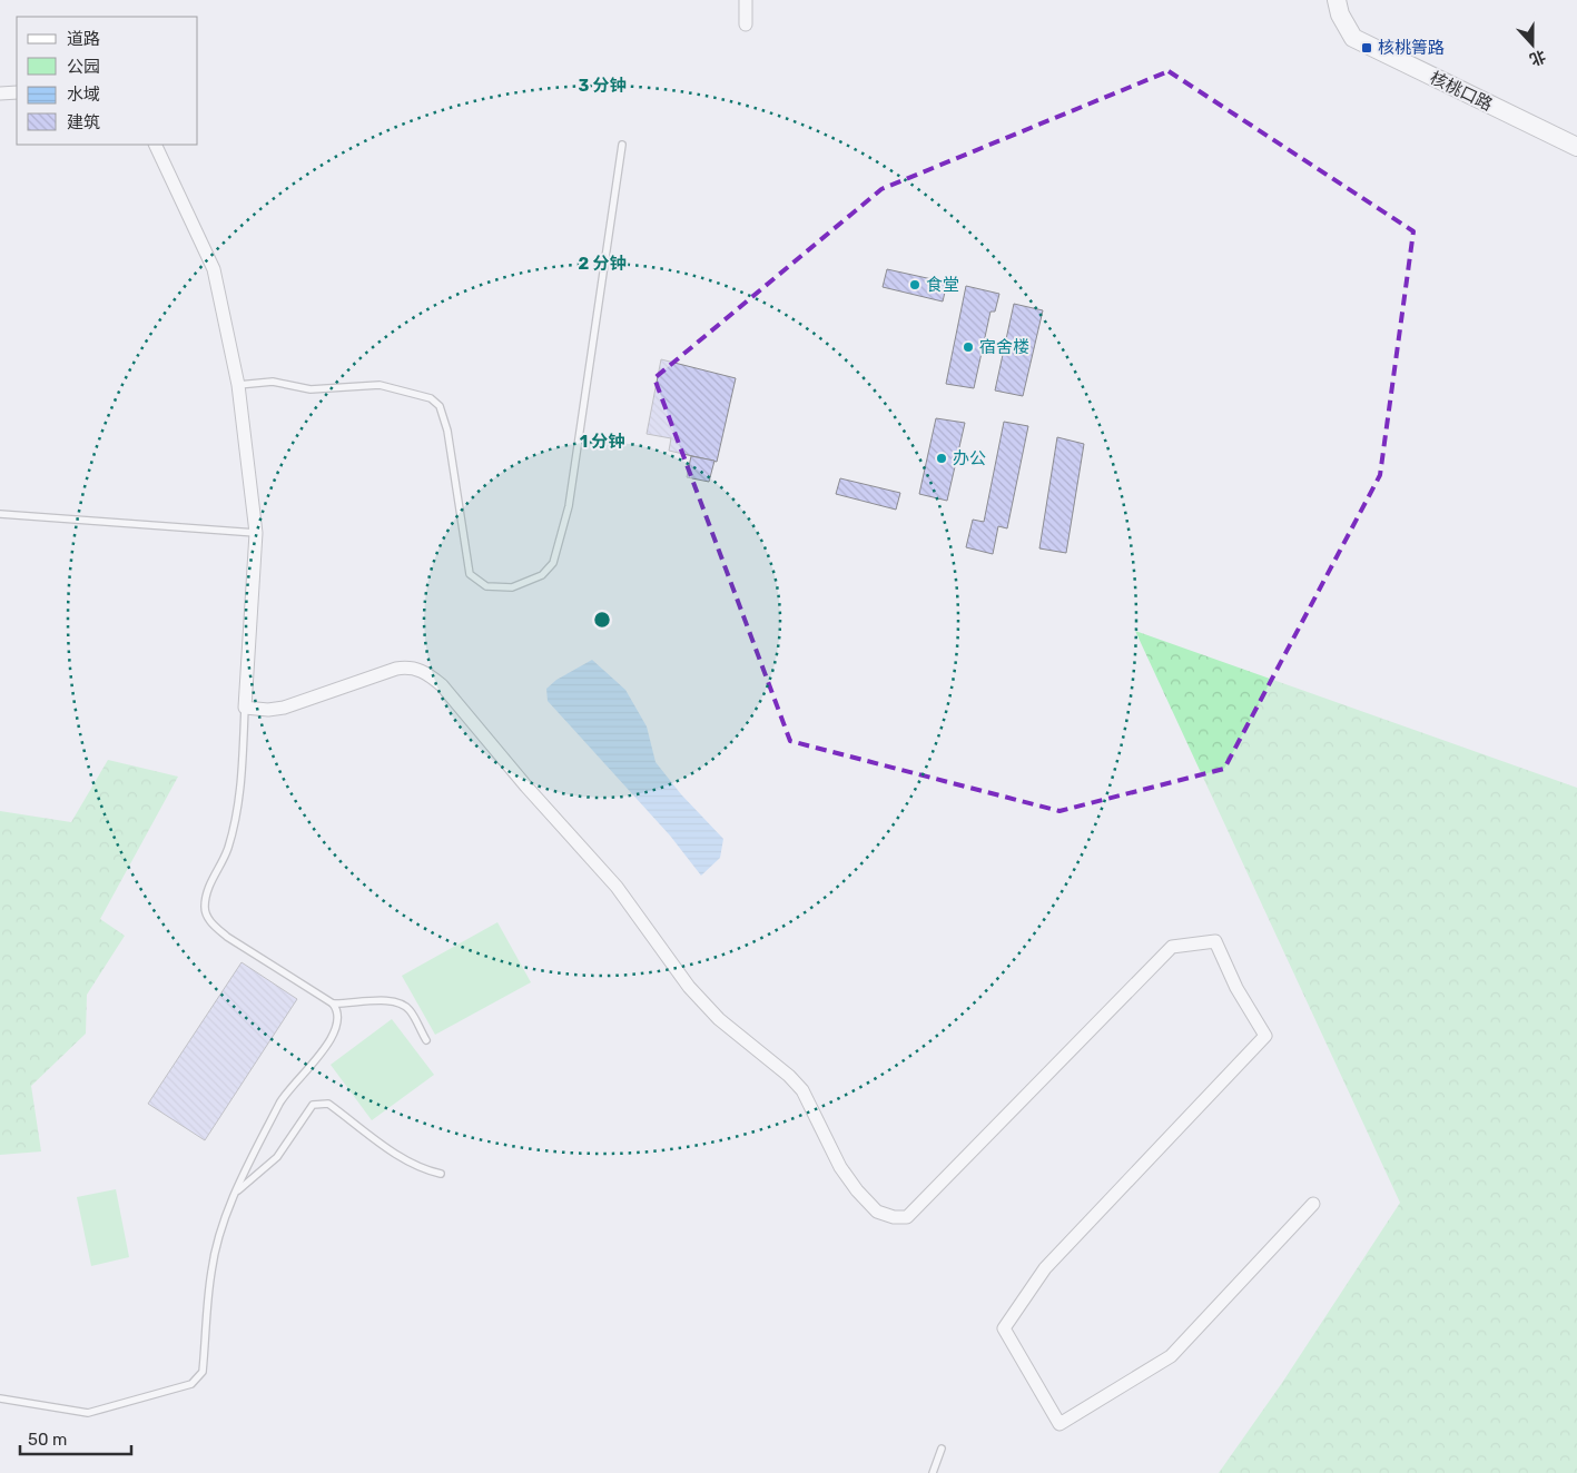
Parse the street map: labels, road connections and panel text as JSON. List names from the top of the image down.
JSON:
{
  "streets": {
    "street": ["核桃口路"]
  },
  "places": {
    "transit": ["核桃箐路"],
    "other": ["食堂", "宿舍楼", "办公"]
  },
  "legend": [
    "道路",
    "公园",
    "水域",
    "建筑"
  ],
  "scale_bar": "50 m",
  "north": "bottom",
  "rings": ["3 分钟", "2 分钟", "1 分钟"]
}
